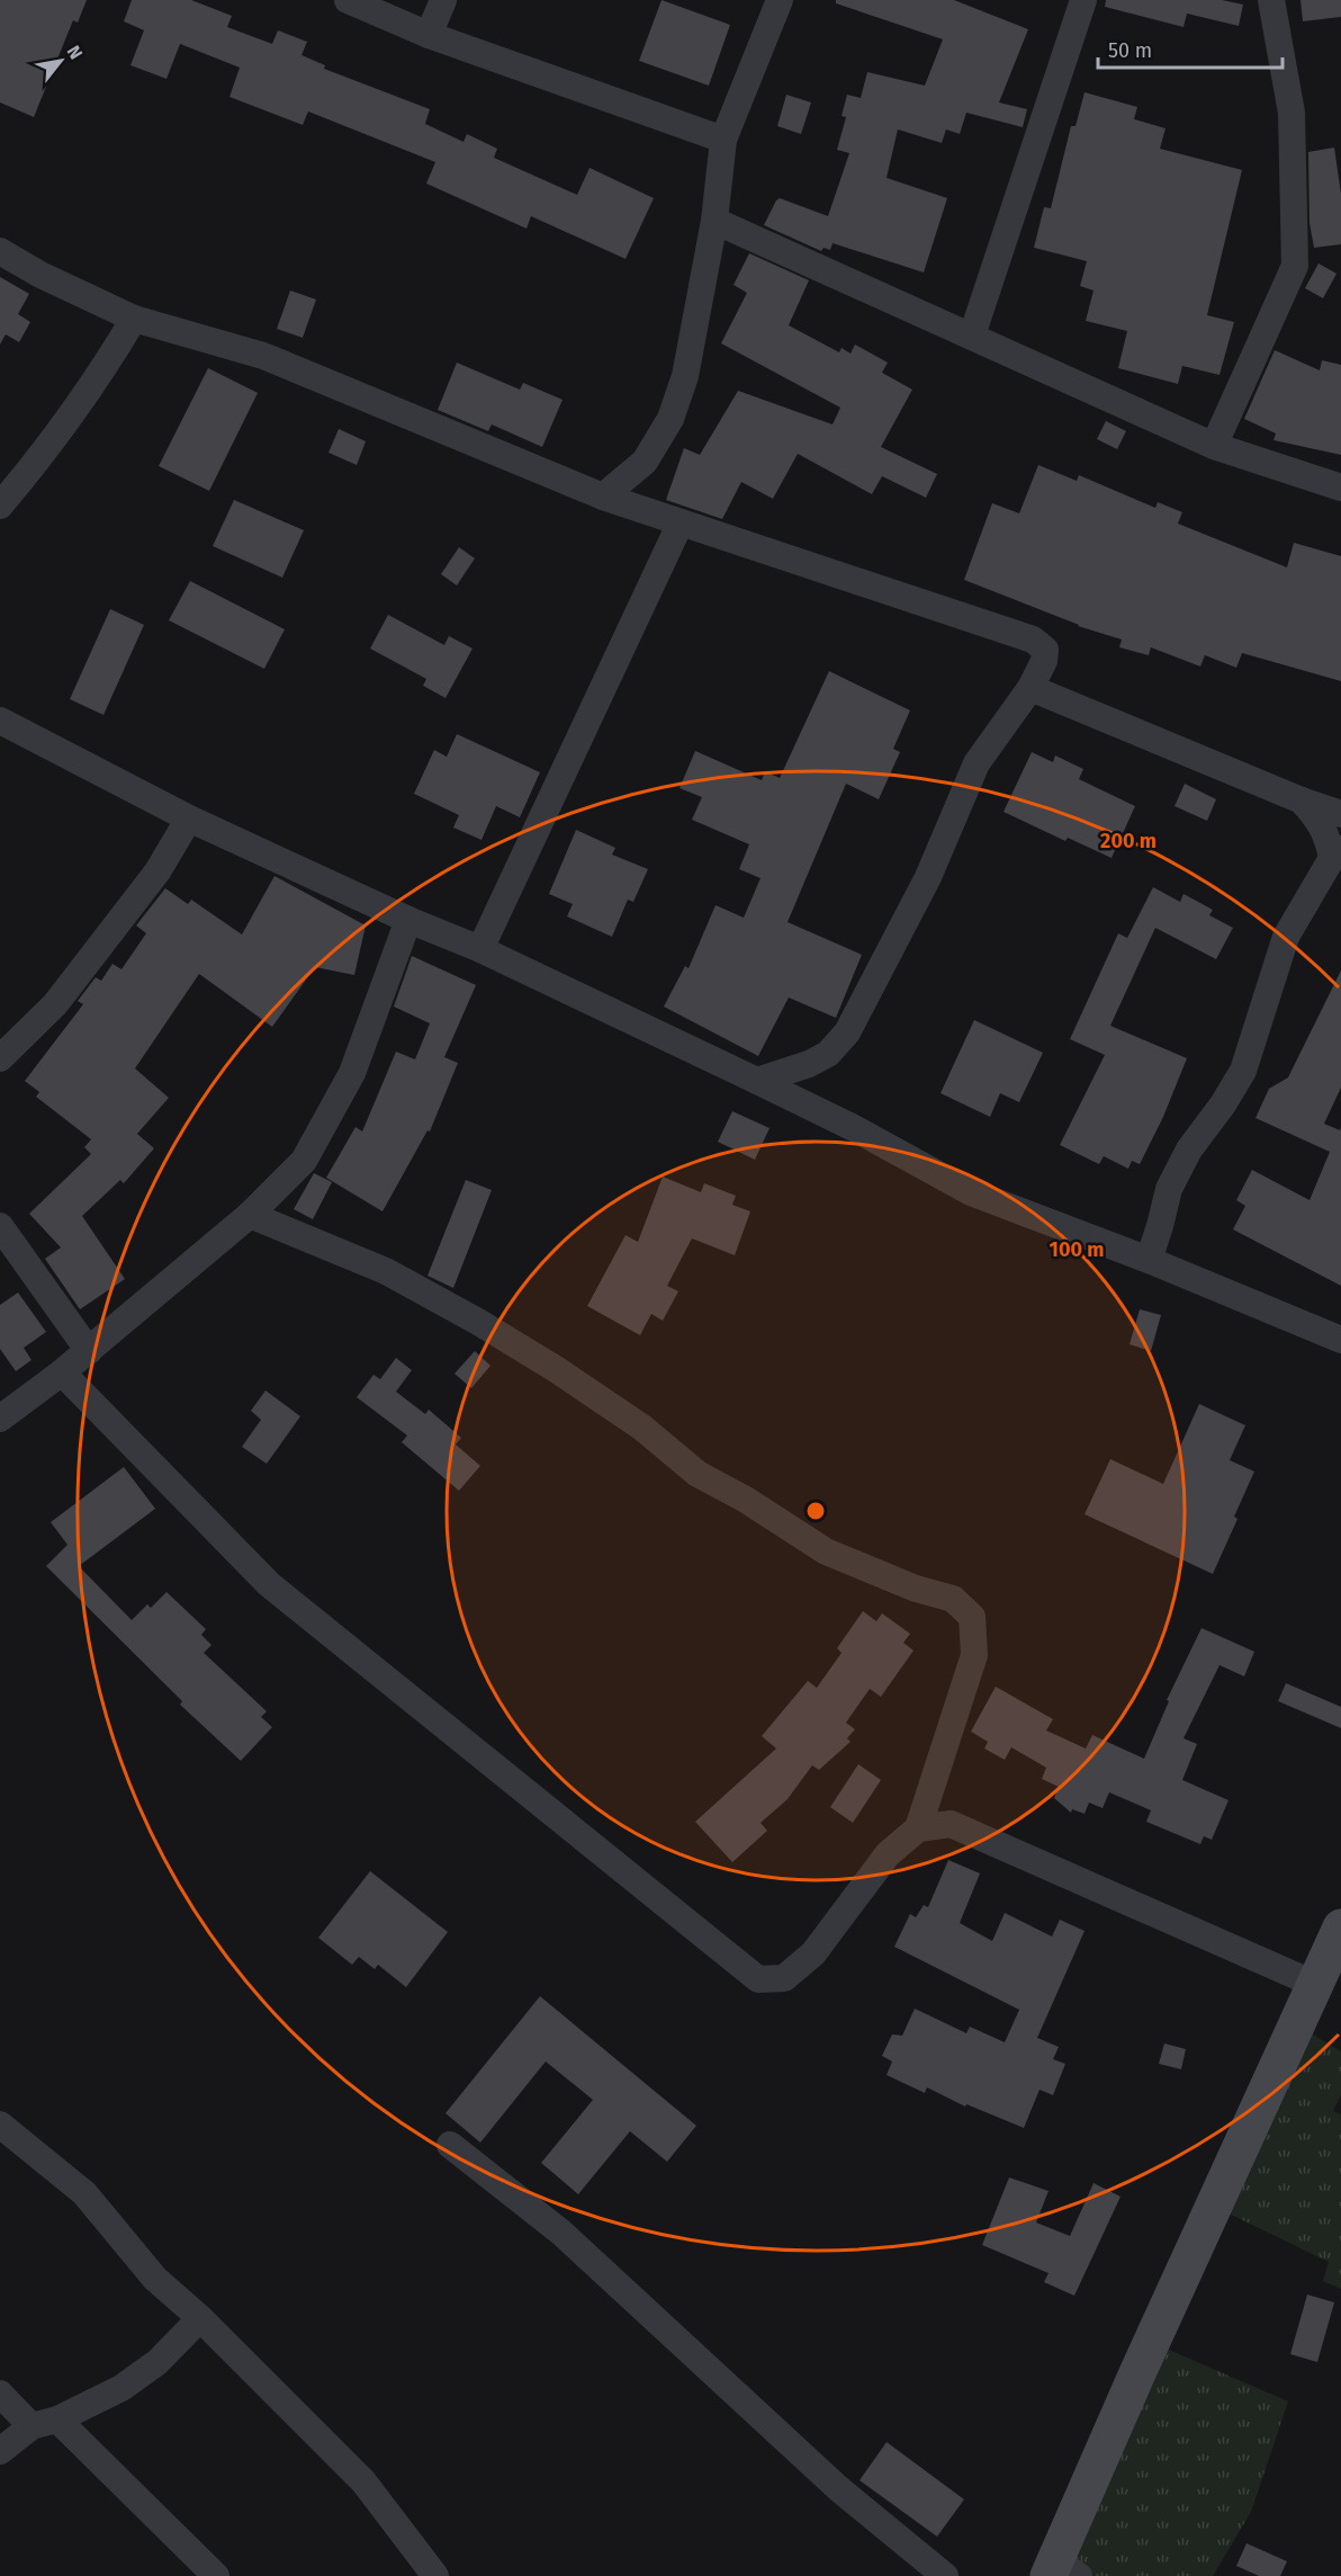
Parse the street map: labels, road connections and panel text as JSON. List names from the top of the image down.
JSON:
{
  "scale_bar": "50 m",
  "north": "top right",
  "rings": ["200 m", "100 m"]
}
